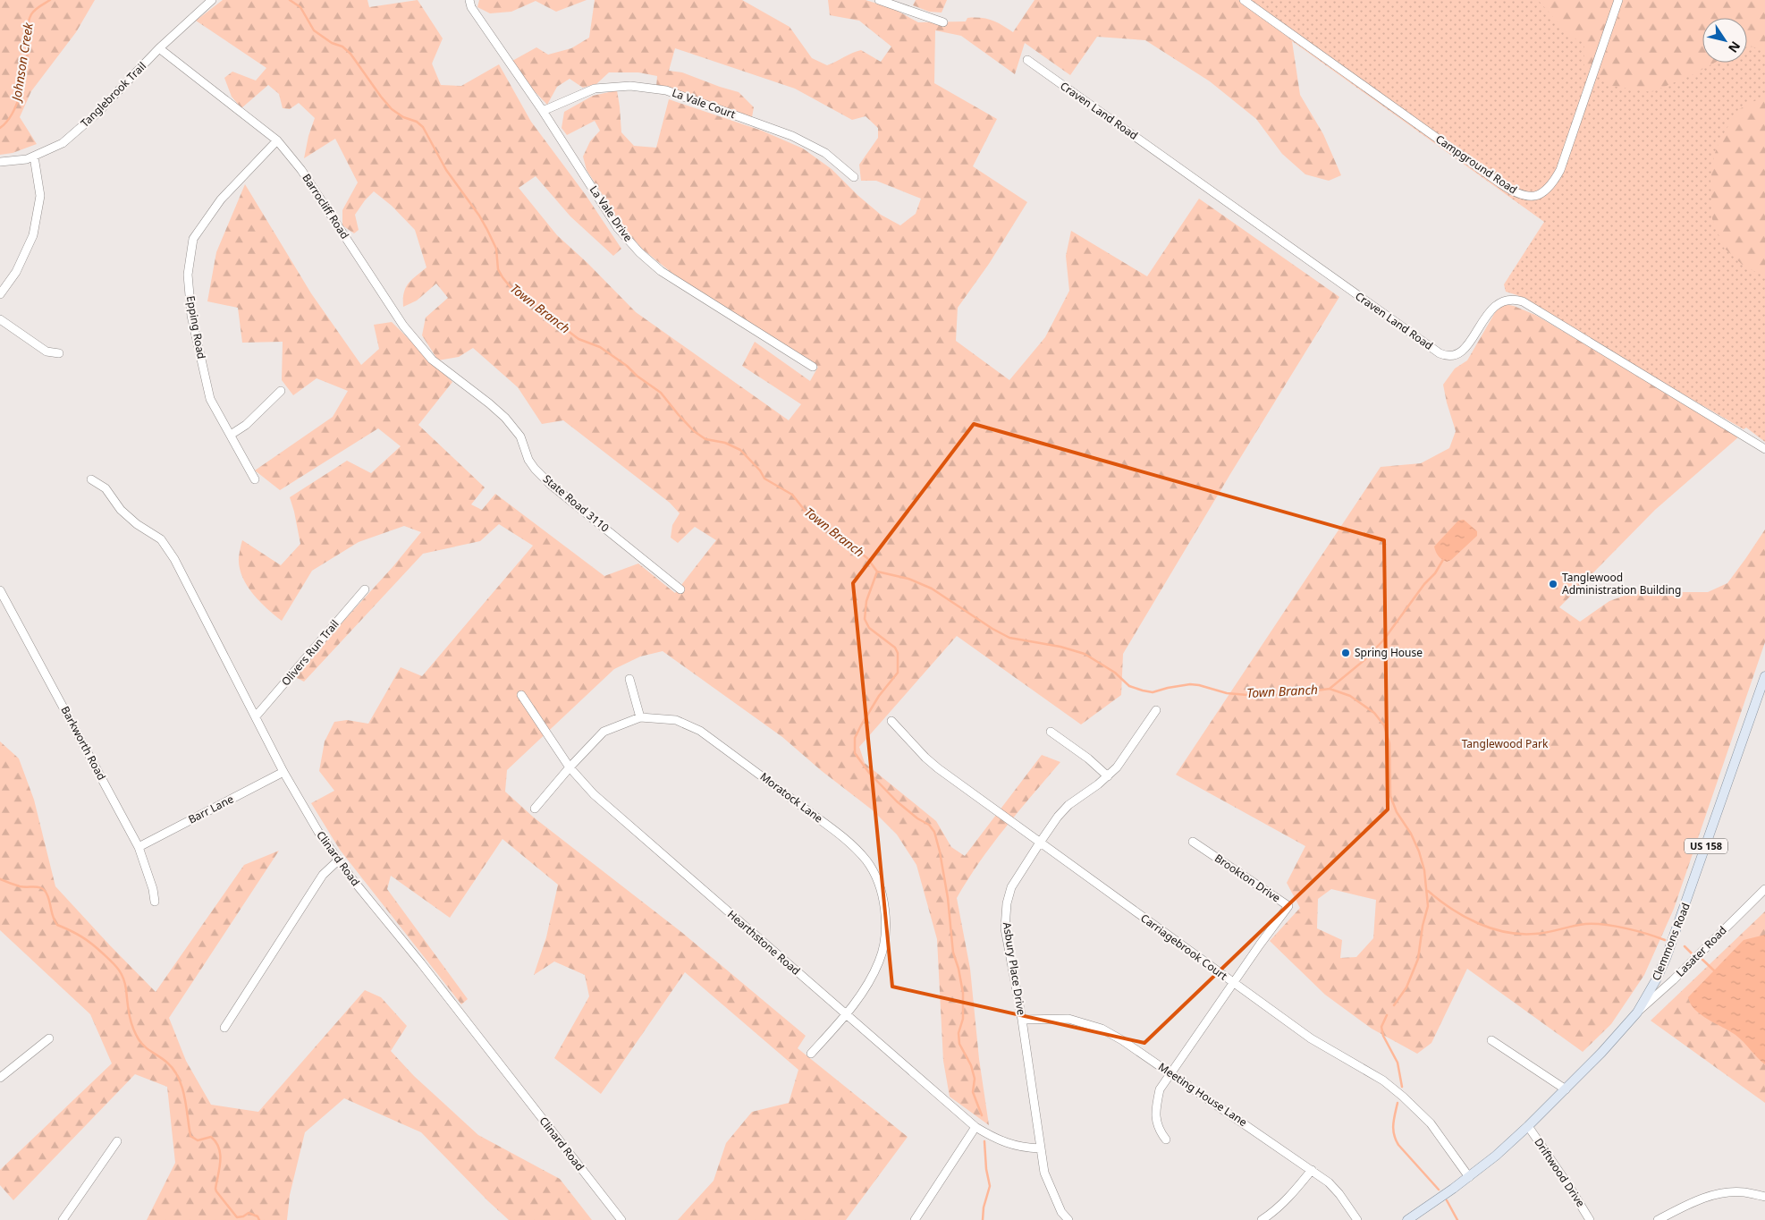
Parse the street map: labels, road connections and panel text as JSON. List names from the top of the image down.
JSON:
{
  "streets": {
    "main road": ["US 158", "Clemmons Road"],
    "street": [
      "Tanglebrook Trail",
      "La Vale Court",
      "Craven Land Road",
      "Campground Road",
      "Barrocliff Road",
      "La Vale Drive",
      "Epping Road",
      "State Road 3110",
      "Olivers Run Trail",
      "Barkworth Road",
      "Moratock Lane",
      "Barr Lane",
      "Clinard Road",
      "Brookton Drive",
      "Hearthstone Road",
      "Carriagebrook Court",
      "Lasater Road",
      "Asbury Place Drive",
      "Meeting House Lane",
      "Driftwood Drive"
    ]
  },
  "crossings": [
    ["Tanglebrook Trail", "Barrocliff Road"],
    ["La Vale Court", "La Vale Drive"],
    ["Barrocliff Road", "Epping Road"],
    ["Barrocliff Road", "State Road 3110"],
    ["Olivers Run Trail", "Clinard Road"],
    ["Barkworth Road", "Barr Lane"],
    ["Moratock Lane", "Hearthstone Road"],
    ["Barr Lane", "Clinard Road"],
    ["Brookton Drive", "Carriagebrook Court"],
    ["Brookton Drive", "Meeting House Lane"],
    ["Clemmons Road", "Carriagebrook Court"],
    ["Clemmons Road", "Lasater Road"],
    ["Clemmons Road", "Driftwood Drive"],
    ["Hearthstone Road", "Asbury Place Drive"],
    ["Carriagebrook Court", "Asbury Place Drive"],
    ["Asbury Place Drive", "Meeting House Lane"]
  ],
  "water": ["Johnson Creek", "Town Branch"],
  "parks": ["Tanglewood Park"],
  "places": ["Tanglewood Administration Building", "Spring House"],
  "north": "bottom right"
}
